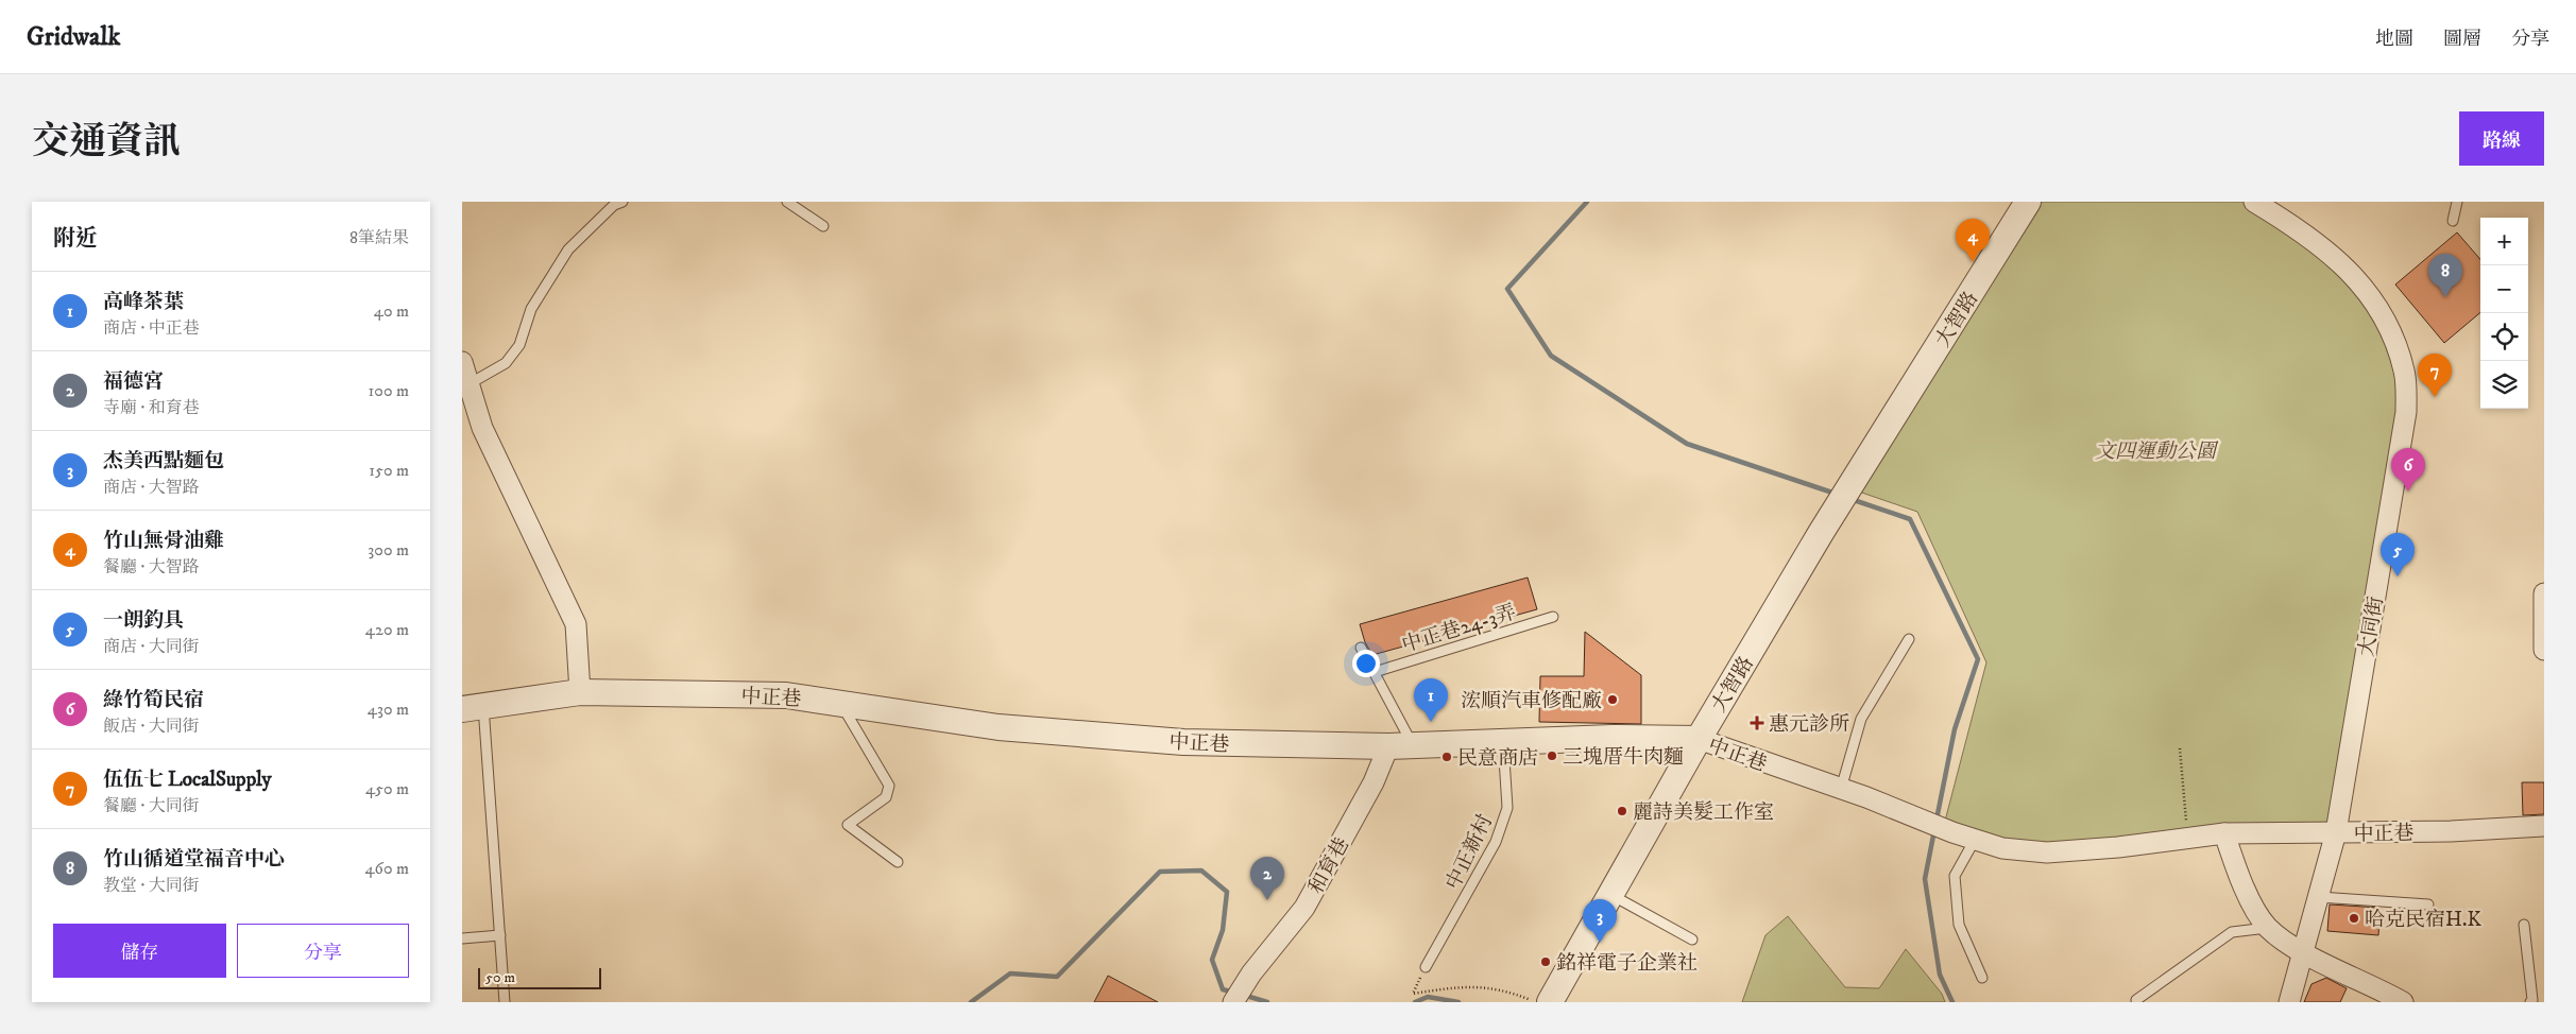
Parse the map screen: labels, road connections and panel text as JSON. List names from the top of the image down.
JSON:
{
  "streets": {
    "street": [
      "大智路",
      "大同街",
      "中正巷",
      "和育巷"
    ],
    "lane": ["中正巷24-3弄", "中正新村"]
  },
  "crossings": [
    ["大智路", "中正巷"],
    ["大同街", "中正巷"],
    ["中正巷", "中正新村"],
    ["中正巷", "和育巷"]
  ],
  "parks": ["文四運動公園"],
  "places": {
    "other": [
      "浤順汽車修配廠",
      "三塊厝牛肉麵",
      "民意商店",
      "麗詩美髮工作室",
      "哈克民宿H.K",
      "銘祥電子企業社"
    ],
    "health": ["惠元診所"]
  },
  "scale_bar": "50 m",
  "page": {
    "header": "Gridwalk",
    "nav": ["地圖", "圖層", "分享"],
    "title": "交通資訊",
    "buttons": [
      "路線",
      ["儲存", "分享"]
    ],
    "heading": ["附近", "8筆結果"],
    "map_buttons": ["+", "−"],
    "pins": [
      "4",
      "8",
      "7",
      "6",
      "5",
      "1",
      "2",
      "3"
    ],
    "list": [
      {
        "mark": "1",
        "name": "高峰茶葉",
        "note": "商店 · 中正巷",
        "value": "40 m"
      },
      {
        "mark": "2",
        "name": "福德宮",
        "note": "寺廟 · 和育巷",
        "value": "100 m"
      },
      {
        "mark": "3",
        "name": "杰美西點麵包",
        "note": "商店 · 大智路",
        "value": "150 m"
      },
      {
        "mark": "4",
        "name": "竹山無骨油雞",
        "note": "餐廳 · 大智路",
        "value": "300 m"
      },
      {
        "mark": "5",
        "name": "一朗釣具",
        "note": "商店 · 大同街",
        "value": "420 m"
      },
      {
        "mark": "6",
        "name": "綠竹筍民宿",
        "note": "飯店 · 大同街",
        "value": "430 m"
      },
      {
        "mark": "7",
        "name": "伍伍七 LocalSupply",
        "note": "餐廳 · 大同街",
        "value": "450 m"
      },
      {
        "mark": "8",
        "name": "竹山循道堂福音中心",
        "note": "教堂 · 大同街",
        "value": "460 m"
      }
    ],
    "scale": "50 m"
  }
}
